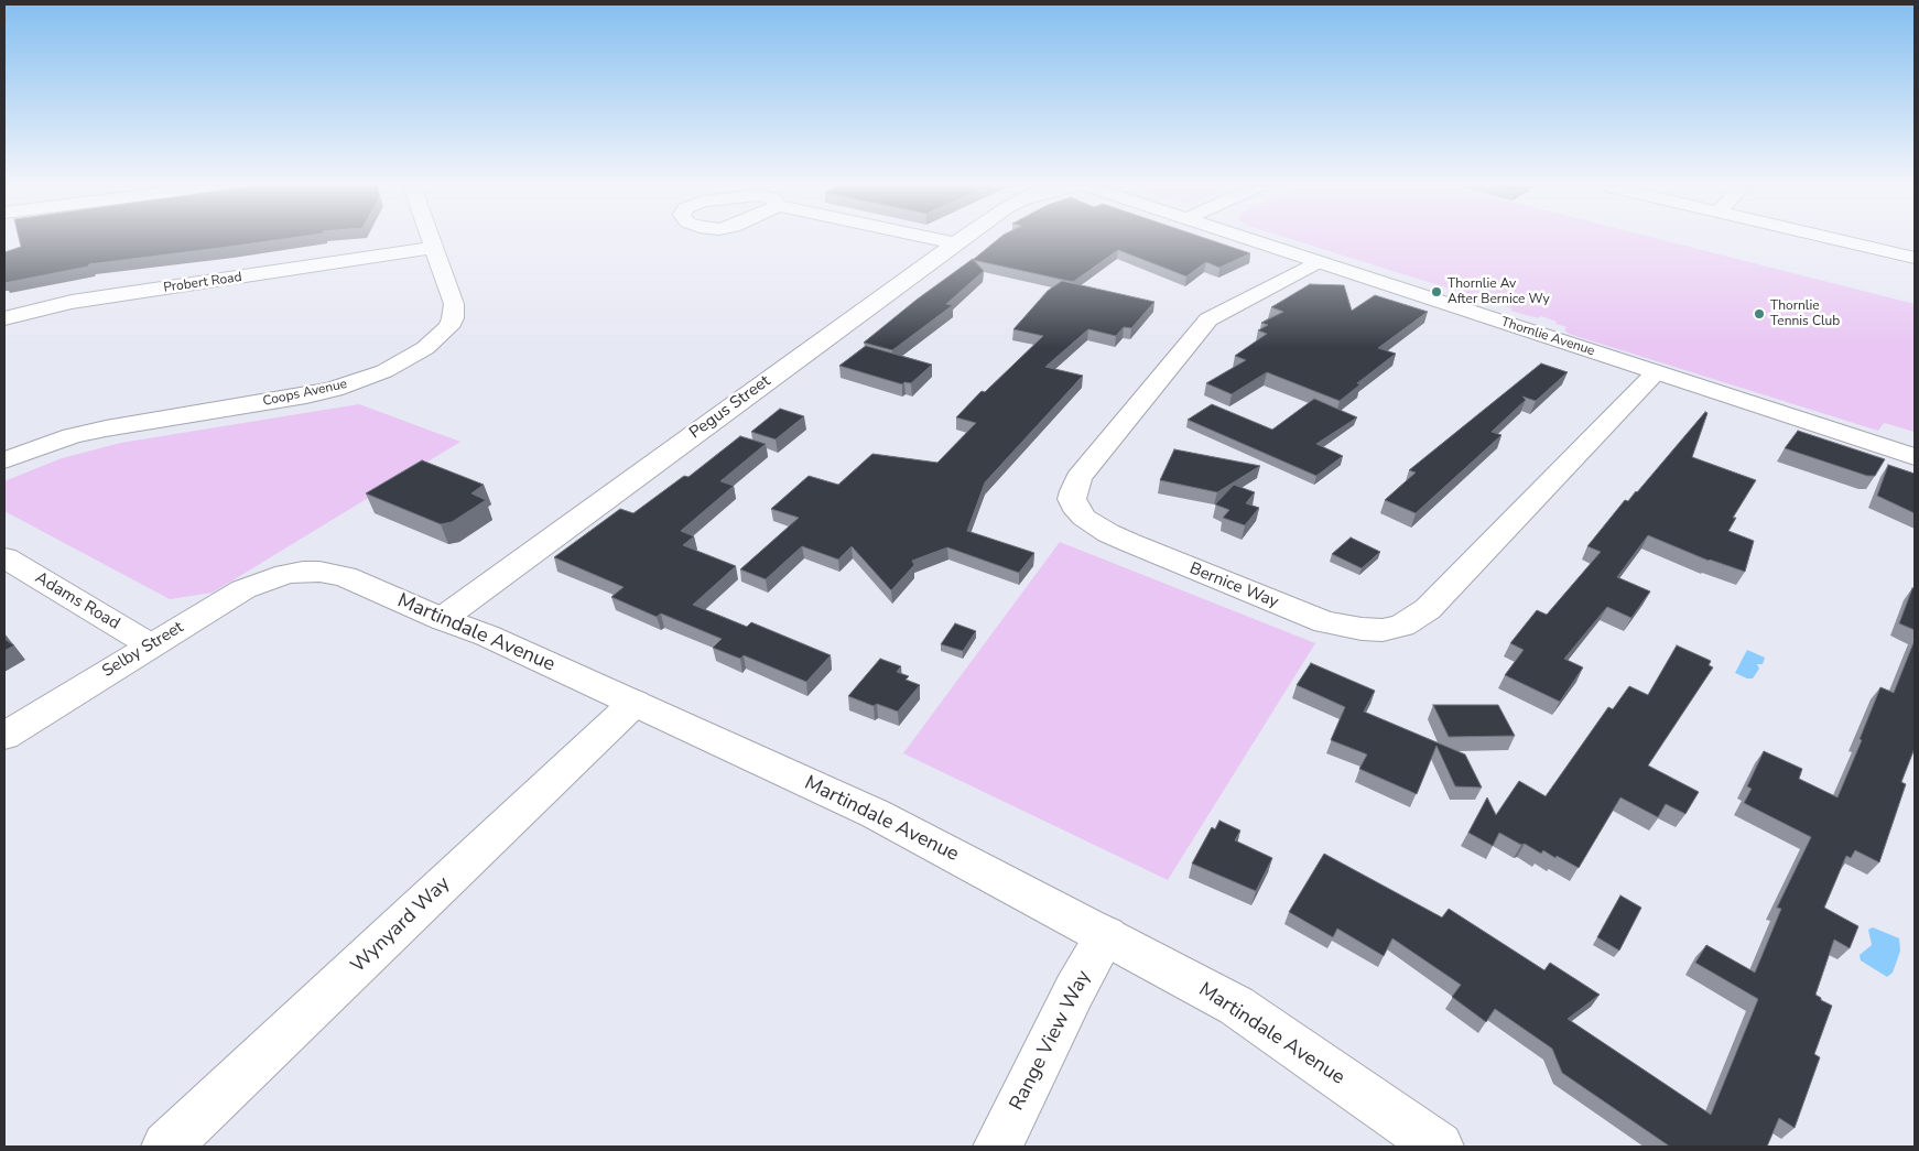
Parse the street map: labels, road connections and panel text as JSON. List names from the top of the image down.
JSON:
{
  "streets": {
    "street": [
      "Probert Road",
      "Thornlie Avenue",
      "Coops Avenue",
      "Pegus Street",
      "Bernice Way",
      "Adams Road",
      "Martindale Avenue",
      "Selby Street",
      "Wynyard Way",
      "Range View Way"
    ]
  },
  "crossings": [
    ["Probert Road", "Coops Avenue"],
    ["Thornlie Avenue", "Bernice Way"],
    ["Pegus Street", "Martindale Avenue"],
    ["Adams Road", "Selby Street"],
    ["Martindale Avenue", "Selby Street"],
    ["Martindale Avenue", "Wynyard Way"],
    ["Martindale Avenue", "Range View Way"]
  ],
  "places": ["Thornlie Av After Bernice Wy", "Thornlie Tennis Club"]
}
